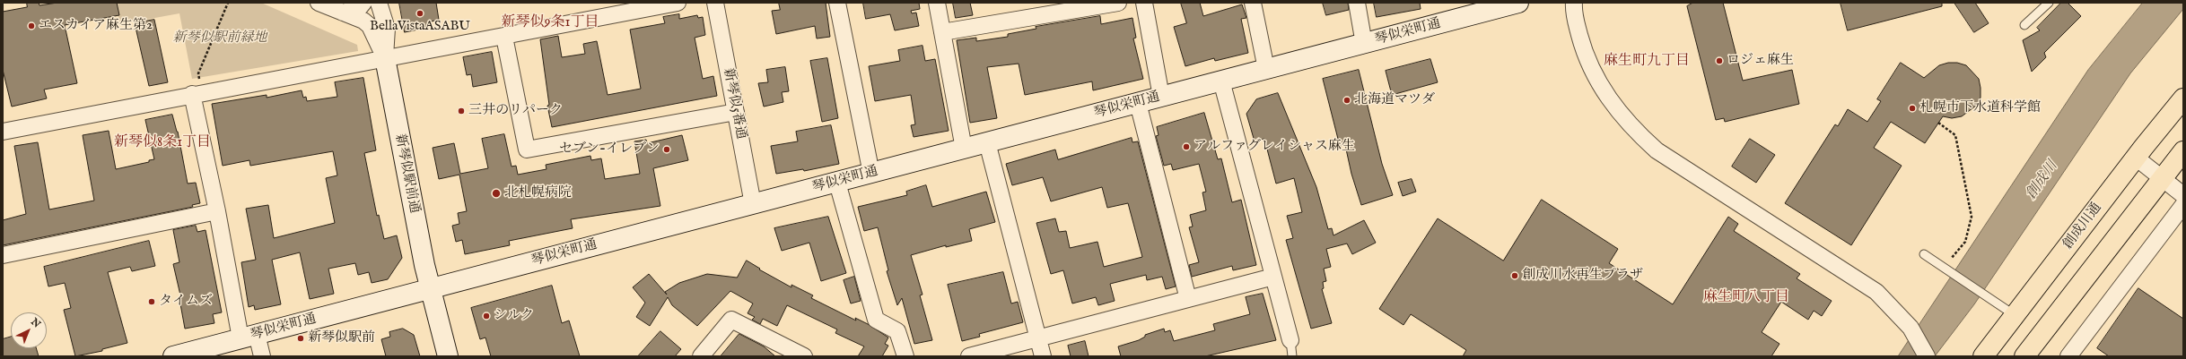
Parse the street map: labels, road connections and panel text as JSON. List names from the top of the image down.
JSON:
{
  "streets": {
    "highway": ["創成川通"],
    "main road": ["琴似栄町通", "新琴似駅前通"],
    "street": ["新琴似5番通"]
  },
  "crossings": [
    ["琴似栄町通", "新琴似5番通"],
    ["琴似栄町通", "新琴似駅前通"]
  ],
  "districts": [
    "新琴似9条1丁目",
    "麻生町九丁目",
    "新琴似8条1丁目",
    "麻生町八丁目"
  ],
  "water": ["創成川"],
  "parks": ["新琴似駅前緑地"],
  "places": [
    "BellaVistaASABU",
    "エスカイア麻生第2",
    "ロジェ麻生",
    "北海道マツダ",
    "札幌市下水道科学館",
    "三井のリパーク",
    "アルファグレイシャス麻生",
    "セブン-イレブン",
    "北札幌病院",
    "創成川水再生プラザ",
    "タイムズ",
    "シルク",
    "新琴似駅前"
  ],
  "north": "top right"
}
